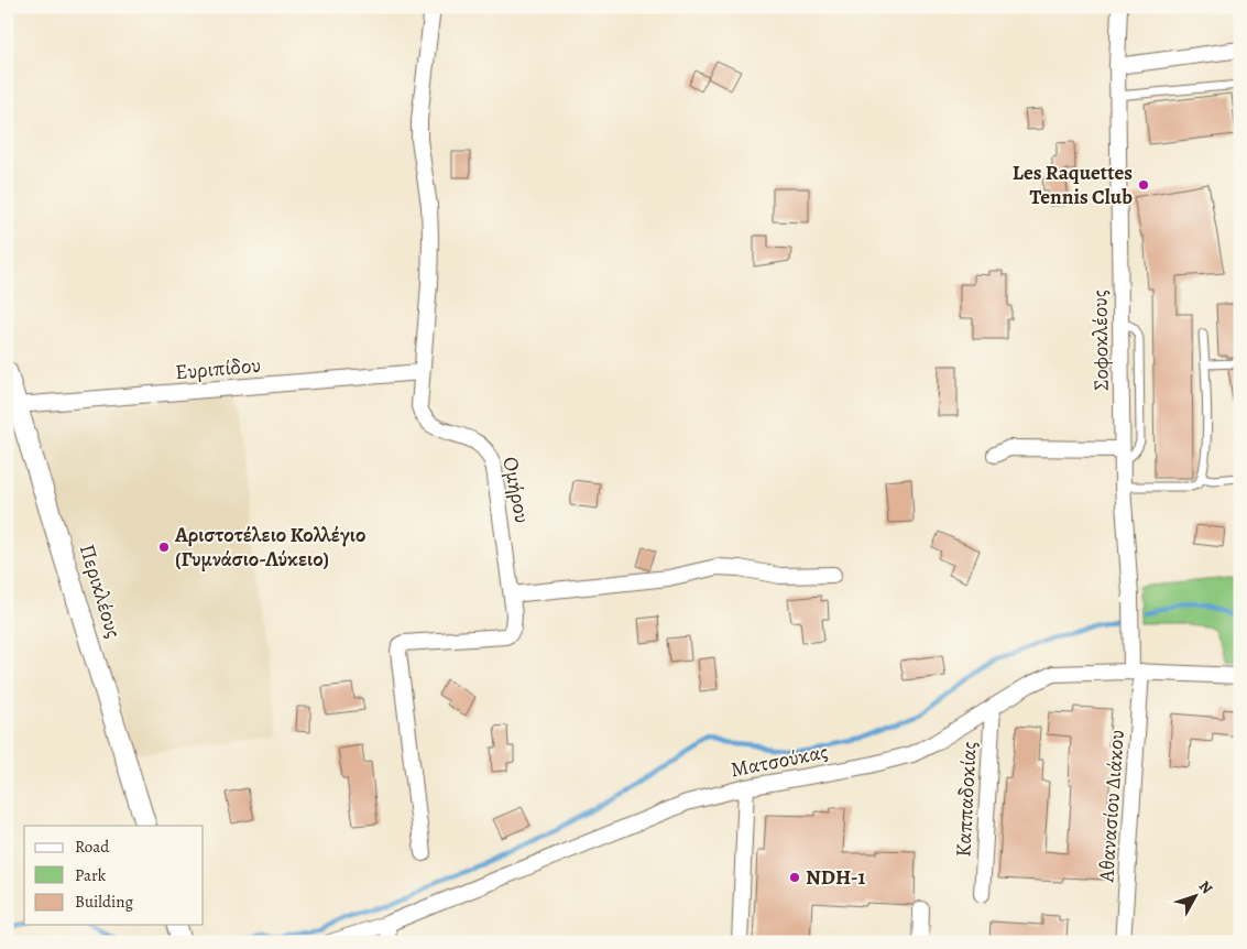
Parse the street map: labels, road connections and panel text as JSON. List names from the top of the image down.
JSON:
{
  "streets": {
    "street": [
      "Σοφοκλέους",
      "Ευριπίδου",
      "Ομήρου",
      "Περικλέους",
      "Ματσούκας",
      "Καππαδοκίας",
      "Αθανασίου Διάκου"
    ]
  },
  "crossings": [
    ["Σοφοκλέους", "Ματσούκας"],
    ["Σοφοκλέους", "Αθανασίου Διάκου"],
    ["Ευριπίδου", "Ομήρου"],
    ["Ευριπίδου", "Περικλέους"],
    ["Ματσούκας", "Καππαδοκίας"],
    ["Ματσούκας", "Αθανασίου Διάκου"]
  ],
  "places": ["Les Raquettes Tennis Club", "Αριστοτέλειο Κολλέγιο (Γυμνάσιο-Λύκειο)", "NDH-1"],
  "legend": ["Road", "Park", "Building"],
  "north": "top right"
}
